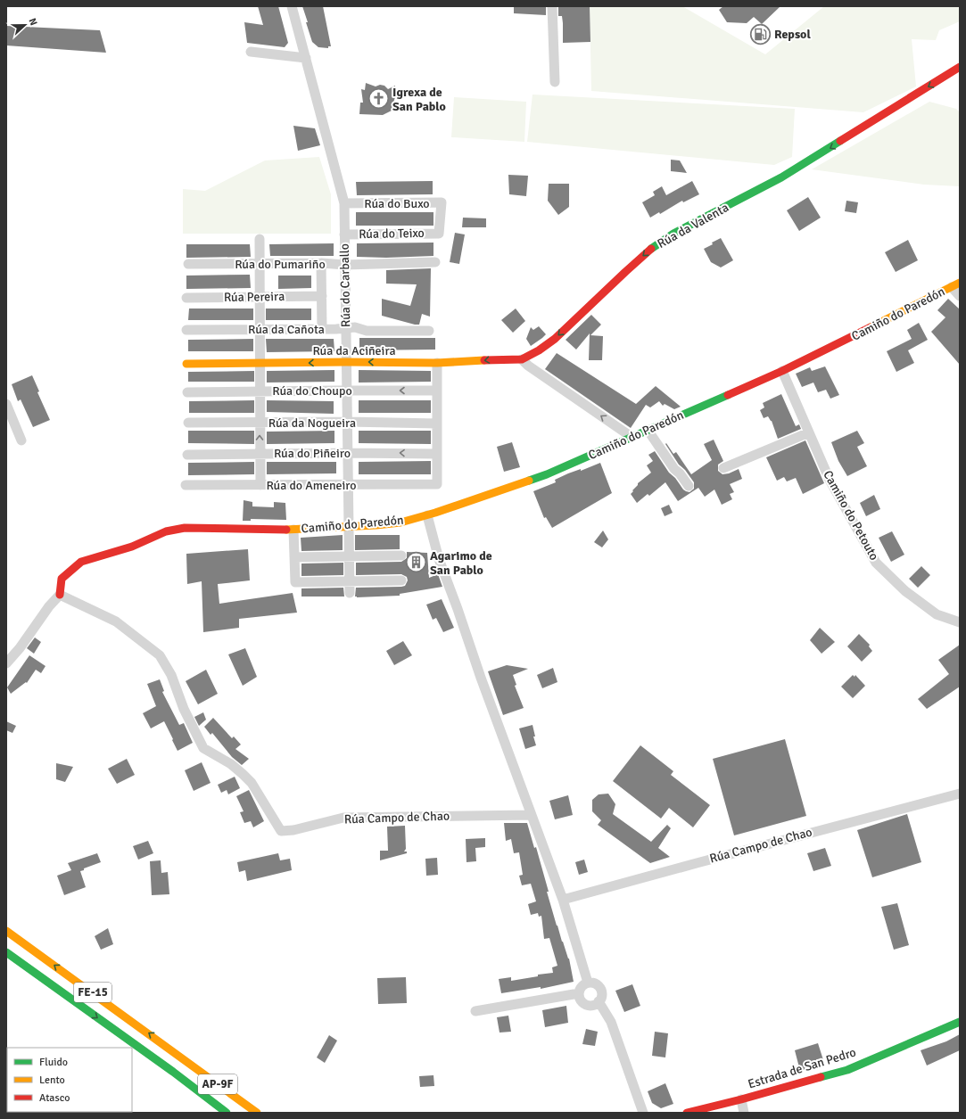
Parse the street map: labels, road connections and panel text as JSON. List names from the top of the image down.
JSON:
{
  "streets": {
    "main road": [
      "Rúa da Valenta",
      "Camiño do Paredón",
      "Rúa da Aciñeira",
      "FE-15",
      "Estrada de San Pedro",
      "AP-9F"
    ],
    "street": [
      "Rúa do Buxo",
      "Rúa do Teixo",
      "Rúa do Pumariño",
      "Rúa do Carballo",
      "Rúa Pereira",
      "Rúa da Cañota",
      "Rúa do Choupo",
      "Rúa da Nogueira",
      "Rúa do Piñeiro",
      "Rúa do Ameneiro",
      "Camiño do Petouto",
      "Rúa Campo de Chao"
    ]
  },
  "crossings": [
    ["Rúa do Buxo", "Rúa do Teixo"],
    ["Rúa do Buxo", "Rúa do Carballo"],
    ["Rúa da Valenta", "Rúa da Aciñeira"],
    ["Rúa do Teixo", "Rúa do Carballo"],
    ["Rúa do Pumariño", "Rúa do Carballo"],
    ["Rúa do Carballo", "Rúa Pereira"],
    ["Rúa do Carballo", "Camiño do Paredón"],
    ["Rúa do Carballo", "Rúa da Cañota"],
    ["Rúa do Carballo", "Rúa da Aciñeira"],
    ["Rúa do Carballo", "Rúa do Choupo"],
    ["Rúa do Carballo", "Rúa da Nogueira"],
    ["Rúa do Carballo", "Rúa do Piñeiro"],
    ["Rúa do Carballo", "Rúa do Ameneiro"],
    ["Camiño do Paredón", "Camiño do Petouto"],
    ["Camiño do Paredón", "Rúa Campo de Chao"],
    ["Rúa do Piñeiro", "Rúa do Ameneiro"],
    ["FE-15", "AP-9F"]
  ],
  "one_way": [
    "Rúa da Valenta",
    "Rúa da Aciñeira",
    "Rúa do Choupo",
    "Rúa do Piñeiro"
  ],
  "places": {
    "fuel station": ["Repsol"],
    "church": ["Igrexa de San Pablo"],
    "building": ["Agarimo de San Pablo"]
  },
  "legend": ["Fluido", "Lento", "Atasco"],
  "north": "right"
}
